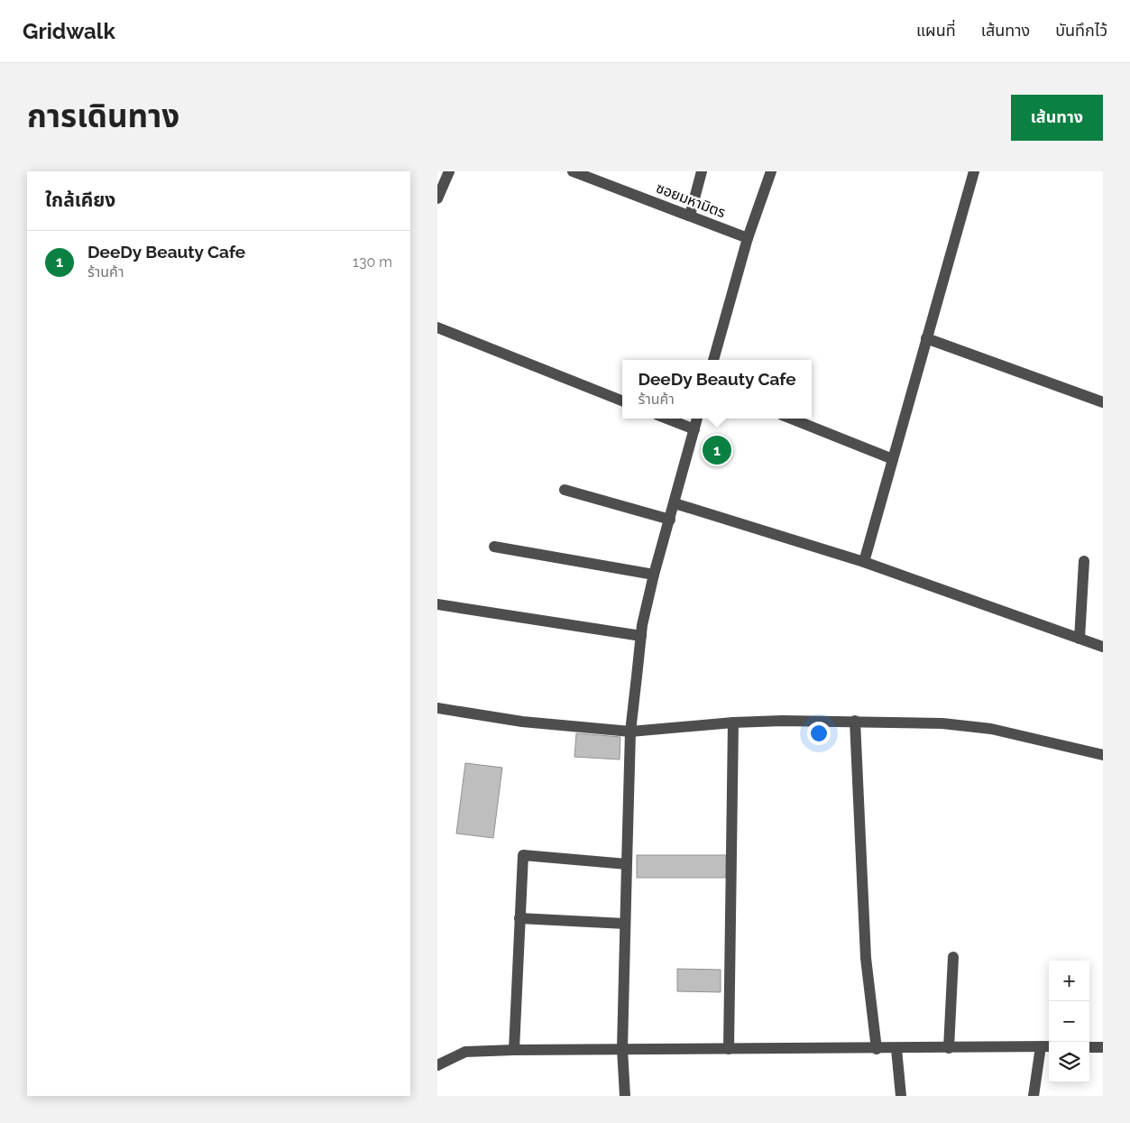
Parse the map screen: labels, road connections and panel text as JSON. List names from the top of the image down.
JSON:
{
  "streets": {
    "street": ["ซอยมหามิตร"]
  },
  "page": {
    "header": "Gridwalk",
    "nav": ["แผนที่", "เส้นทาง", "บันทึกไว้"],
    "title": "การเดินทาง",
    "buttons": "เส้นทาง",
    "heading": "ใกล้เคียง",
    "list": [
      {
        "mark": "1",
        "name": "DeeDy Beauty Cafe",
        "note": "ร้านค้า",
        "value": "130 m"
      }
    ],
    "popup": ["DeeDy Beauty Cafe", "ร้านค้า"],
    "pins": "1",
    "map_buttons": ["+", "−"]
  }
}
